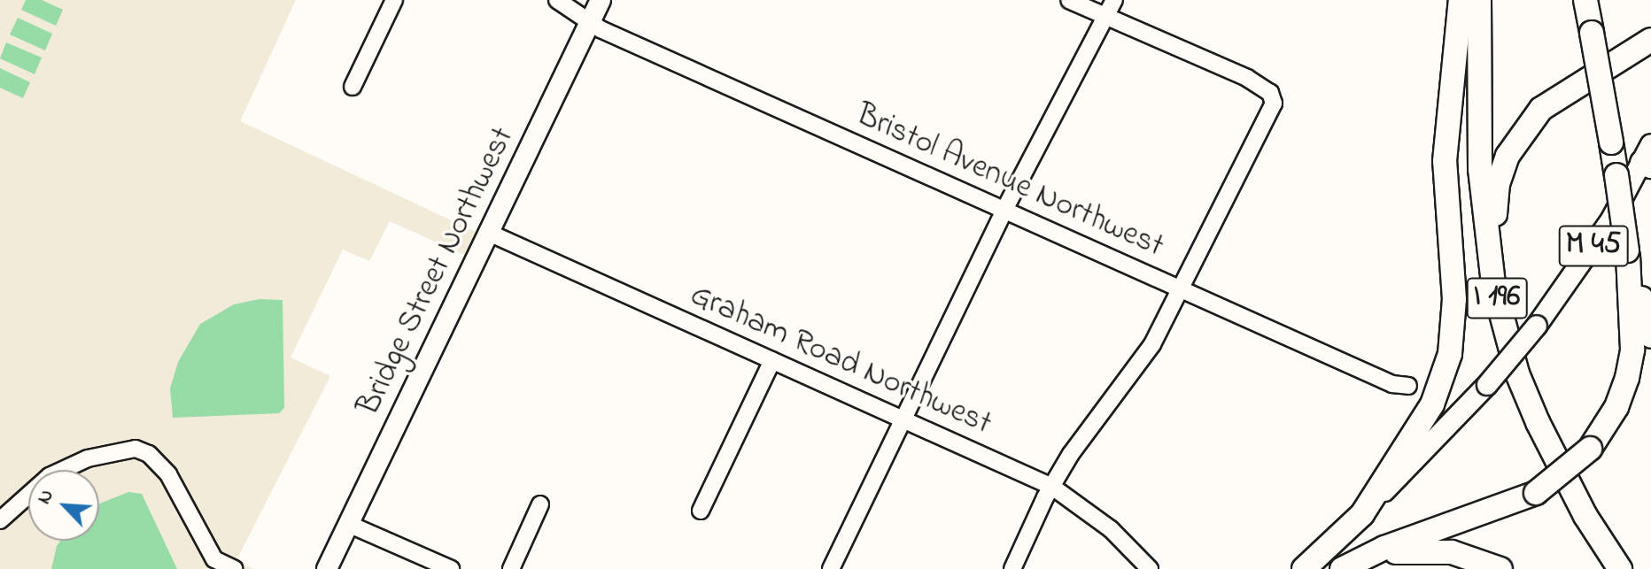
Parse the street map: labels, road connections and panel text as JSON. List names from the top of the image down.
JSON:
{
  "streets": {
    "highway": ["M 45", "I 196"],
    "main road": ["Bridge Street Northwest"],
    "street": ["Bristol Avenue Northwest", "Graham Road Northwest"]
  },
  "crossings": [
    ["Bristol Avenue Northwest", "Bridge Street Northwest"],
    ["Bridge Street Northwest", "Graham Road Northwest"]
  ],
  "north": "top left"
}
